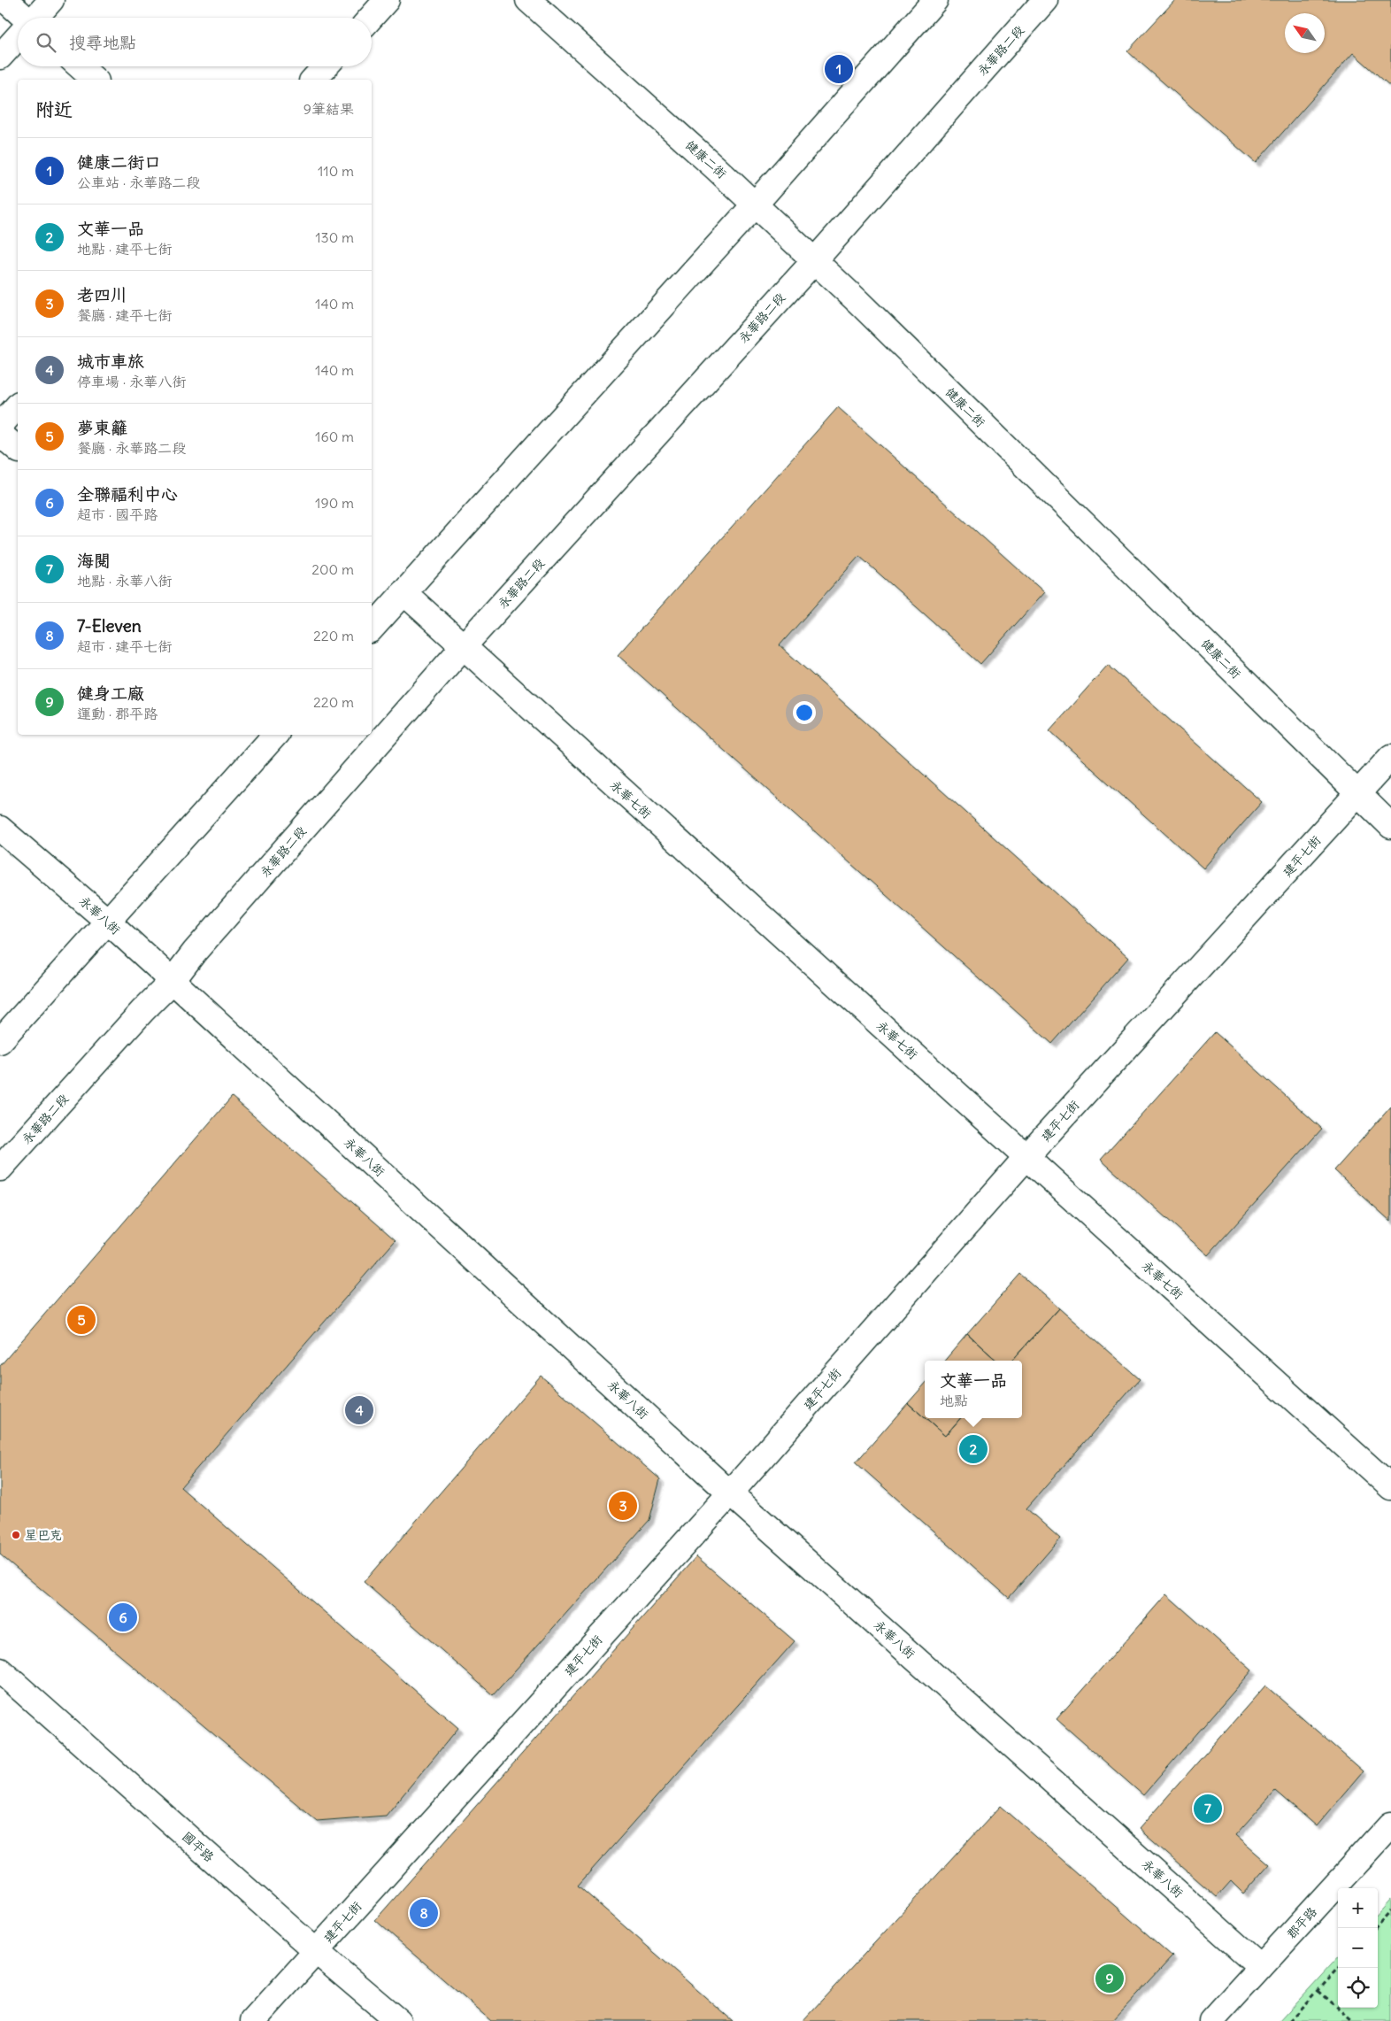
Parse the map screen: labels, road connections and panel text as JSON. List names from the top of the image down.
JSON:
{
  "streets": {
    "street": [
      "永華路二段",
      "健康二街",
      "永華七街",
      "建平七街",
      "永華八街",
      "國平路",
      "郡平路"
    ]
  },
  "crossings": [
    ["永華路二段", "健康二街"],
    ["永華路二段", "永華七街"],
    ["永華路二段", "永華八街"],
    ["健康二街", "建平七街"],
    ["永華七街", "建平七街"],
    ["建平七街", "永華八街"],
    ["建平七街", "國平路"],
    ["永華八街", "郡平路"]
  ],
  "places": ["星巴克"],
  "north": "top left",
  "page": {
    "search": "搜尋地點",
    "pins": [
      "1",
      "5",
      "4",
      "2",
      "3",
      "6",
      "7",
      "8",
      "9"
    ],
    "heading": ["附近", "9筆結果"],
    "list": [
      {
        "mark": "1",
        "name": "健康二街口",
        "note": "公車站 · 永華路二段",
        "value": "110 m"
      },
      {
        "mark": "2",
        "name": "文華一品",
        "note": "地點 · 建平七街",
        "value": "130 m"
      },
      {
        "mark": "3",
        "name": "老四川",
        "note": "餐廳 · 建平七街",
        "value": "140 m"
      },
      {
        "mark": "4",
        "name": "城市車旅",
        "note": "停車場 · 永華八街",
        "value": "140 m"
      },
      {
        "mark": "5",
        "name": "夢東籬",
        "note": "餐廳 · 永華路二段",
        "value": "160 m"
      },
      {
        "mark": "6",
        "name": "全聯福利中心",
        "note": "超市 · 國平路",
        "value": "190 m"
      },
      {
        "mark": "7",
        "name": "海閱",
        "note": "地點 · 永華八街",
        "value": "200 m"
      },
      {
        "mark": "8",
        "name": "7-Eleven",
        "note": "超市 · 建平七街",
        "value": "220 m"
      },
      {
        "mark": "9",
        "name": "健身工廠",
        "note": "運動 · 郡平路",
        "value": "220 m"
      }
    ],
    "popup": ["文華一品", "地點"],
    "map_buttons": ["+", "−"]
  }
}
